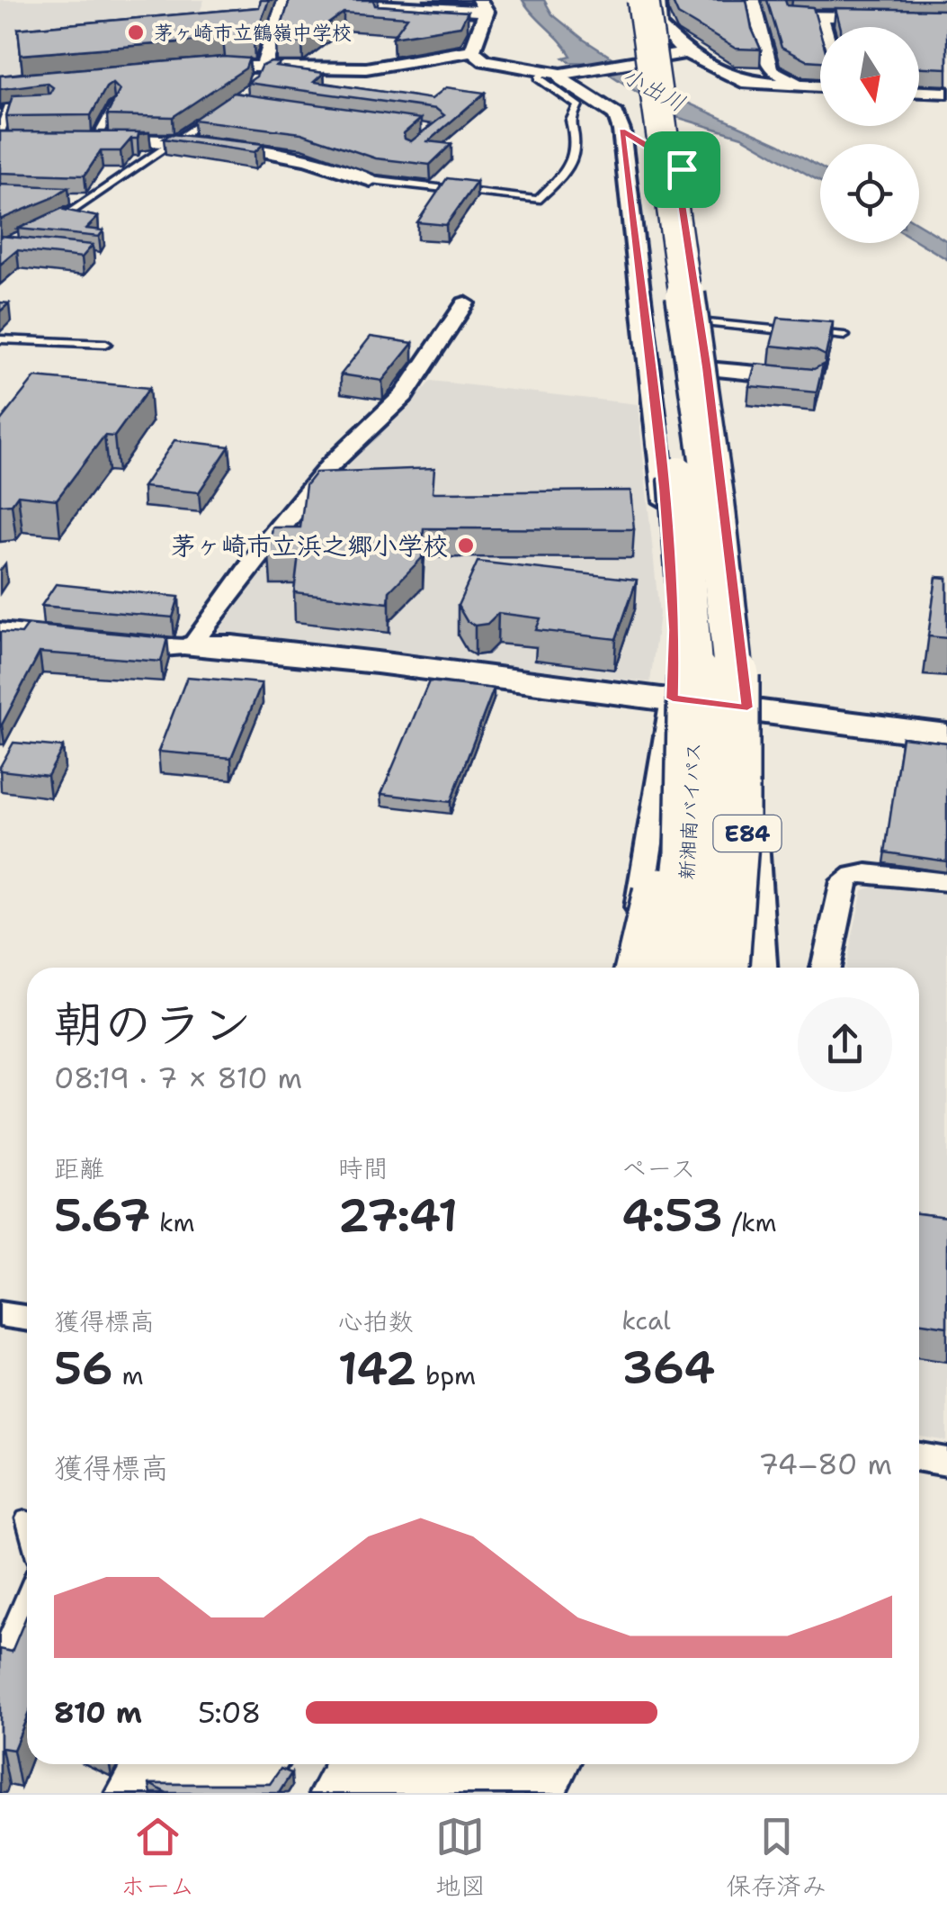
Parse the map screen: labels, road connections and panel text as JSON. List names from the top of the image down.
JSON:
{
  "streets": {
    "highway": ["新湘南バイパス", "E84"]
  },
  "crossings": [
    ["新湘南バイパス", "E84"]
  ],
  "water": ["小出川"],
  "places": ["茅ヶ崎市立鶴嶺中学校", "茅ヶ崎市立浜之郷小学校"],
  "north": "bottom",
  "page": {
    "heading": ["朝のラン", "08:19 · 7 × 810 m"],
    "stats": [
      ["距離", "5.67 km"],
      ["時間", "27:41"],
      ["ペース", "4:53 /km"],
      ["獲得標高", "56 m"],
      ["心拍数", "142 bpm"],
      ["kcal", "364"]
    ],
    "chart": ["獲得標高", "74–80 m"],
    "list": [
      {
        "name": "810 m",
        "note": "5:08"
      }
    ],
    "tabs": ["ホーム", "地図", "保存済み"]
  }
}
